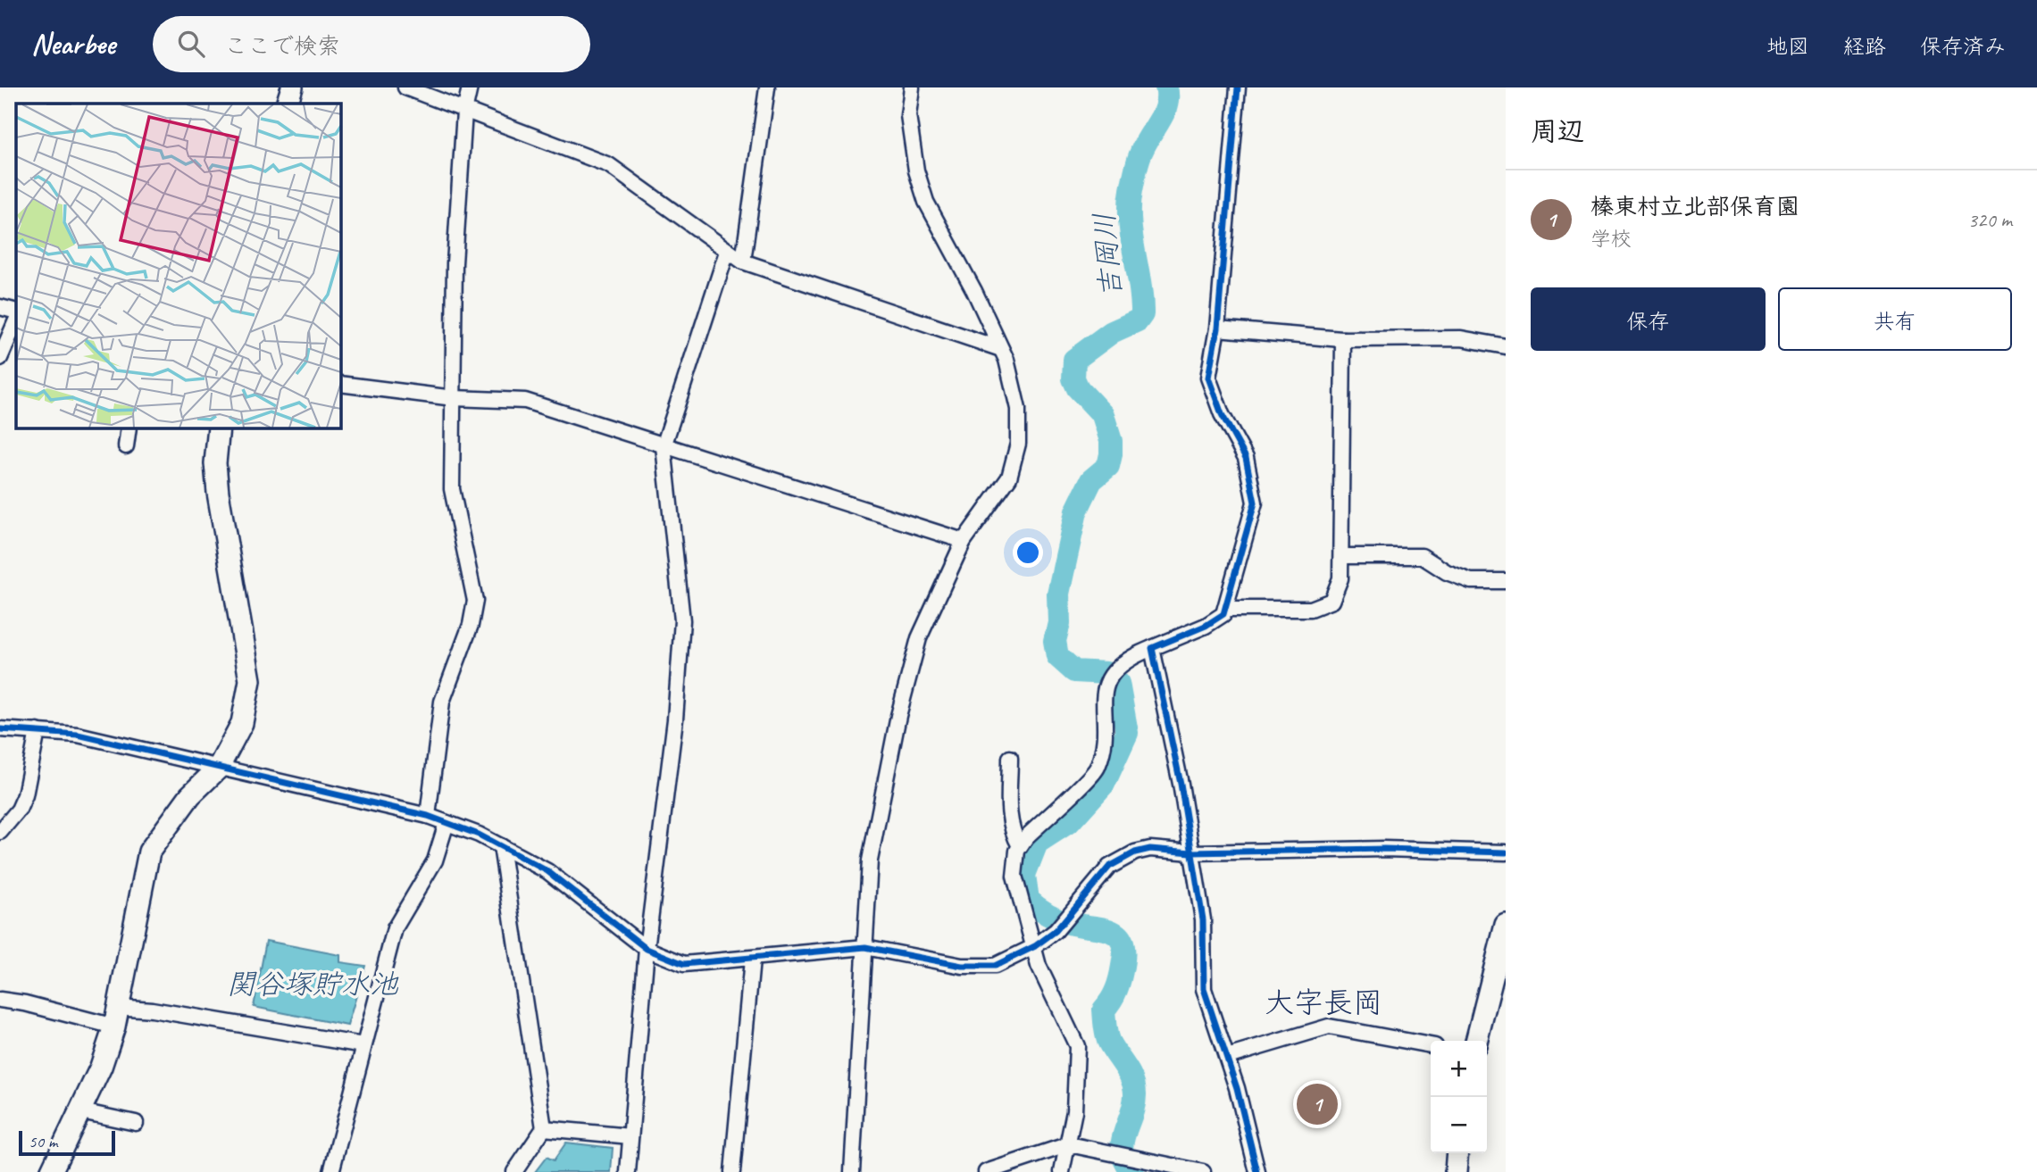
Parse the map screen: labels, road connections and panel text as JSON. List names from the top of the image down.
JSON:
{
  "districts": ["大字長岡"],
  "water": ["吉岡川", "関谷塚貯水池"],
  "scale_bar": "50 m",
  "page": {
    "header": "Nearbee",
    "search": "ここで検索",
    "nav": ["地図", "経路", "保存済み"],
    "heading": "周辺",
    "list": [
      {
        "mark": "1",
        "name": "榛東村立北部保育園",
        "note": "学校",
        "value": "320 m"
      }
    ],
    "buttons": ["保存", "共有"],
    "map_buttons": ["+", "−"],
    "pins": "1",
    "scale": "50 m"
  }
}
